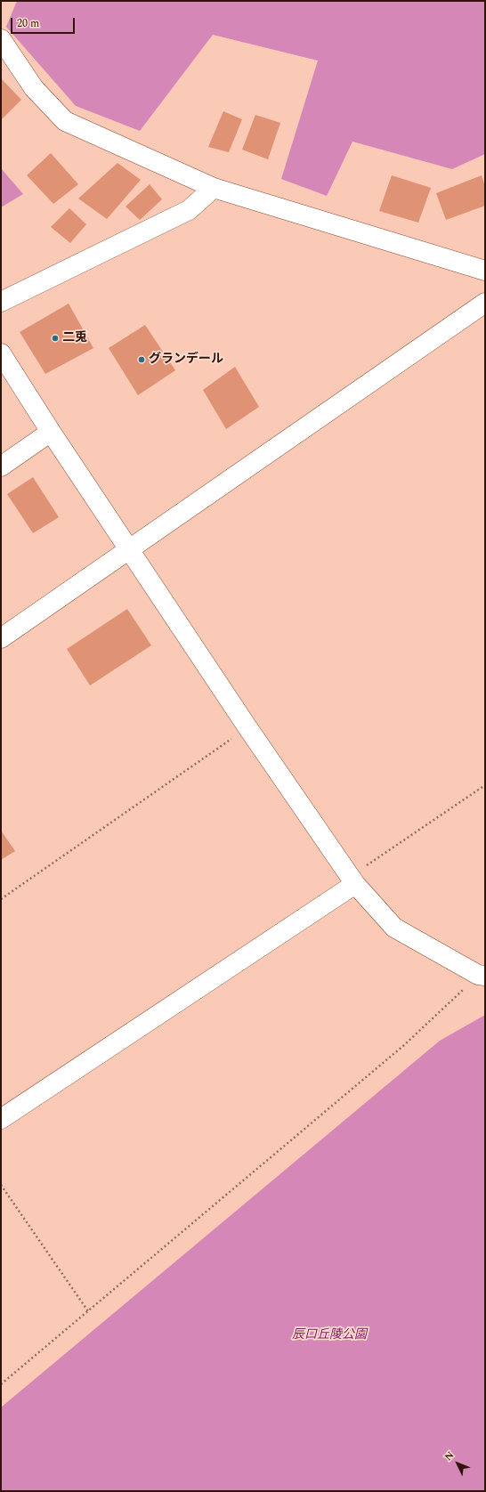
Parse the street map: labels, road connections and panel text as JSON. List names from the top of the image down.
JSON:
{
  "parks": ["辰口丘陵公園"],
  "places": ["二兎", "グランデール"],
  "scale_bar": "20 m",
  "north": "top left"
}
